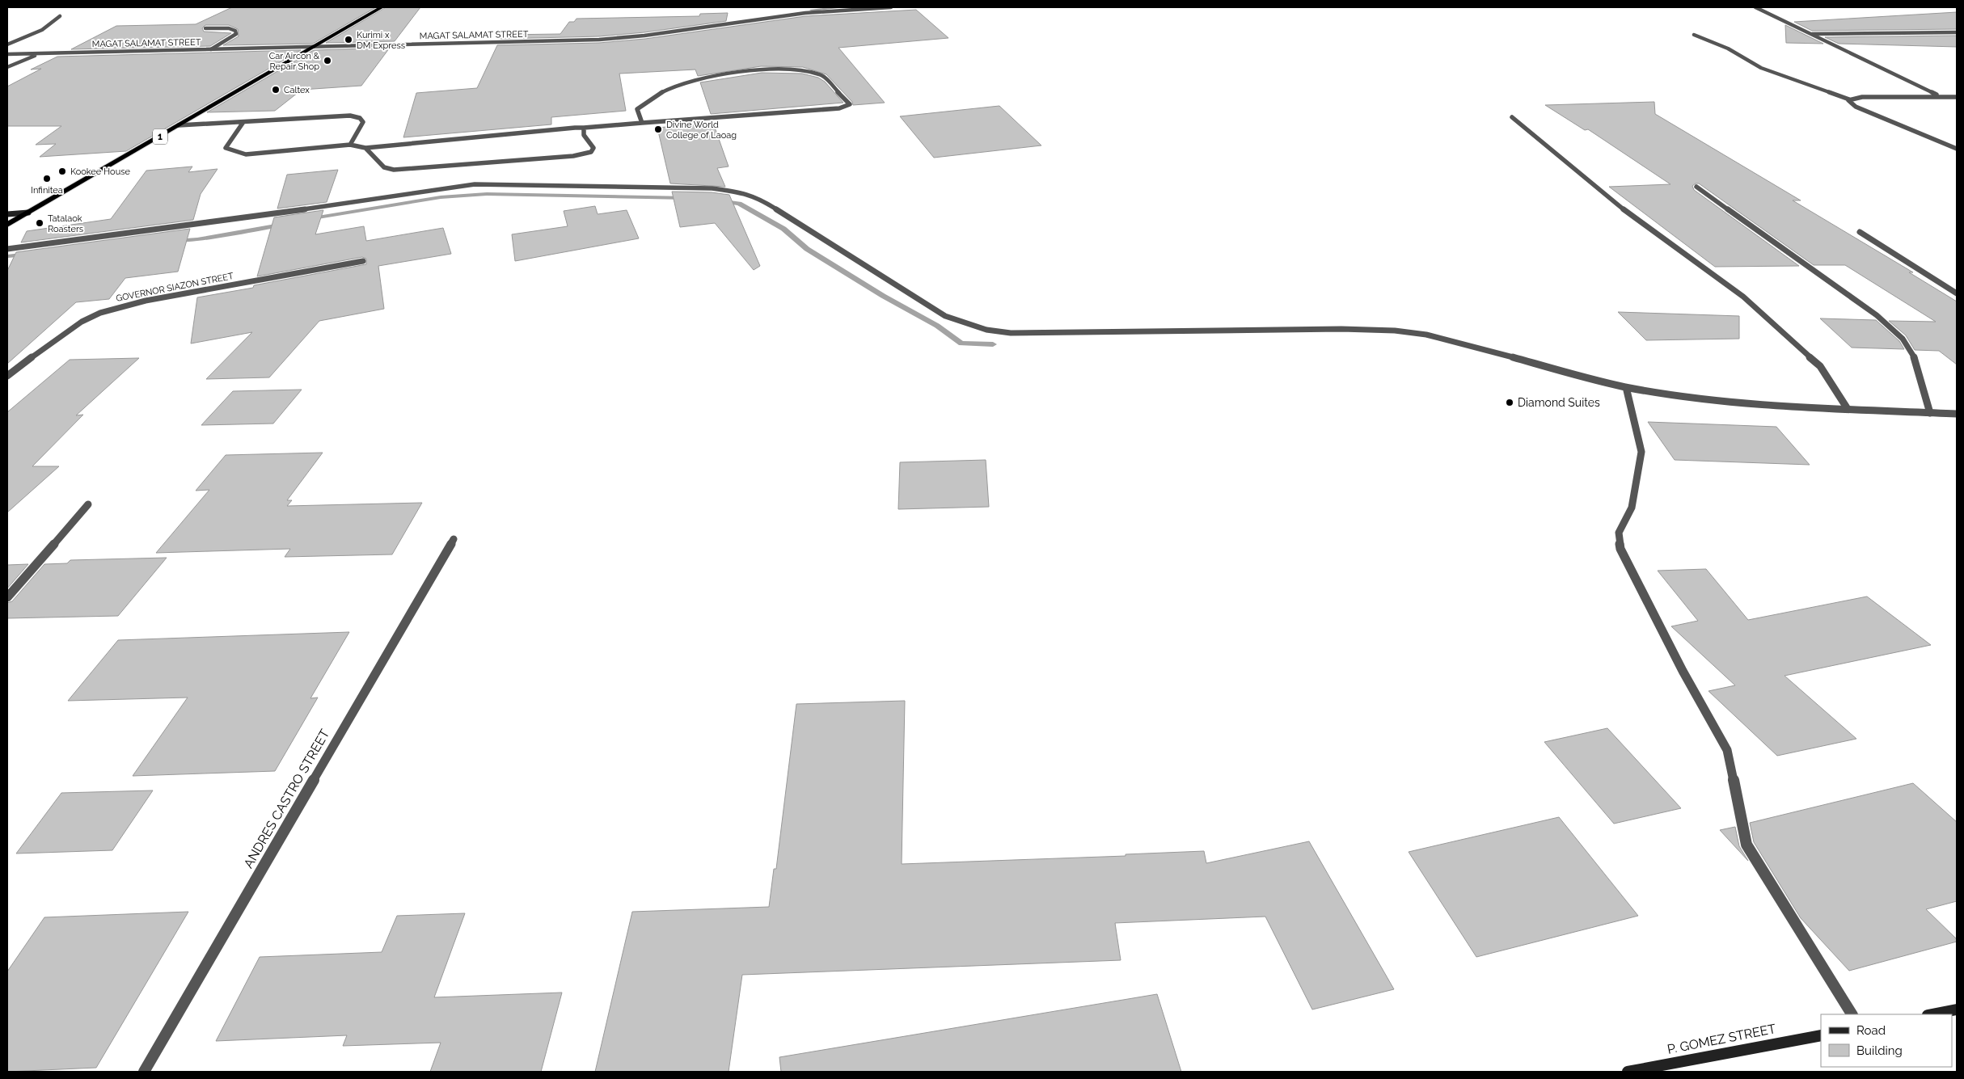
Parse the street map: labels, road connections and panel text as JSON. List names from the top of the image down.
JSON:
{
  "streets": {
    "highway": ["1"],
    "main road": ["P. GOMEZ STREET"],
    "street": ["MAGAT SALAMAT STREET", "GOVERNOR SIAZON STREET", "ANDRES CASTRO STREET"]
  },
  "crossings": [
    ["MAGAT SALAMAT STREET", "1"]
  ],
  "places": [
    "Kurimi x DM Express",
    "Car Aircon & Repair Shop",
    "Caltex",
    "Divine World College of Laoag",
    "Kookee House",
    "Infinitea",
    "Tatalaok Roasters",
    "Diamond Suites"
  ],
  "legend": ["Road", "Building"]
}
